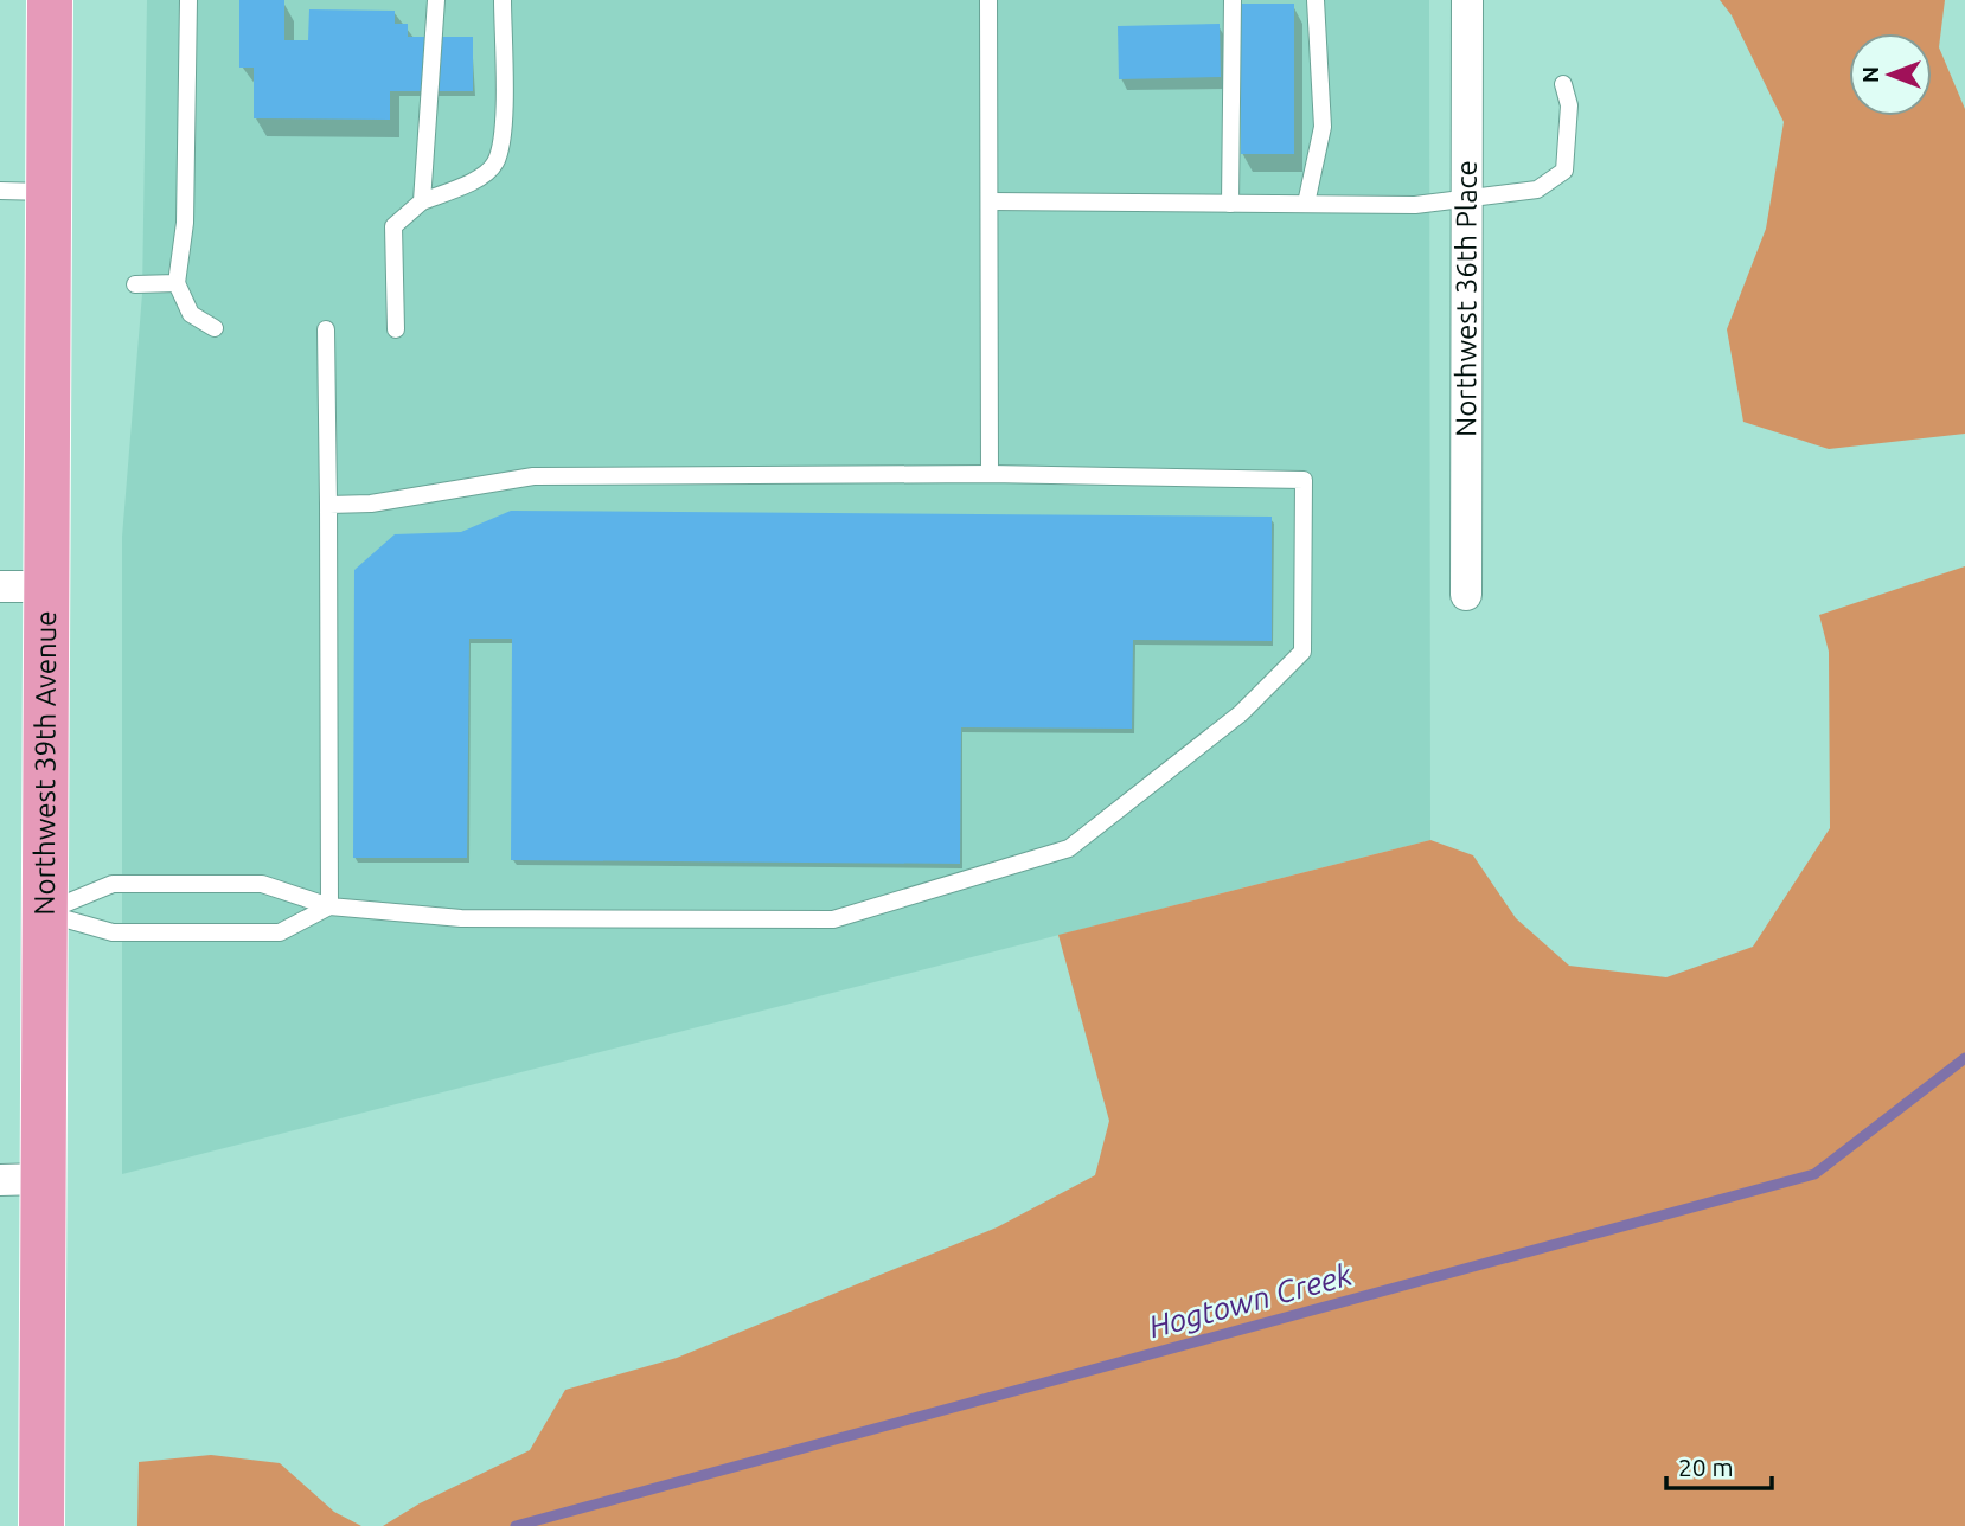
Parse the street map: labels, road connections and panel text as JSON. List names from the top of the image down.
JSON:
{
  "streets": {
    "main road": ["Northwest 39th Avenue"],
    "street": ["Northwest 36th Place"]
  },
  "water": ["Hogtown Creek"],
  "scale_bar": "20 m",
  "north": "left"
}
